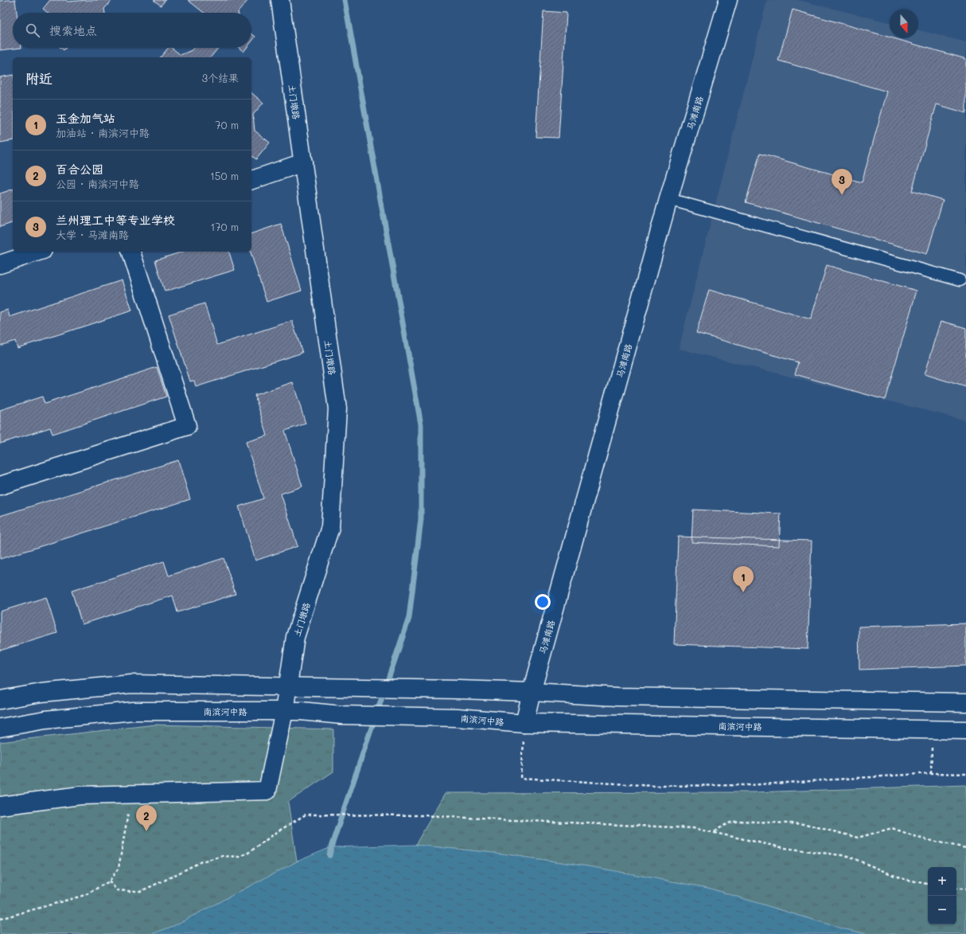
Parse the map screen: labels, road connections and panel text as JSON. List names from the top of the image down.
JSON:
{
  "streets": {
    "main road": ["土门墩路", "马滩南路", "南滨河中路"]
  },
  "crossings": [
    ["土门墩路", "南滨河中路"],
    ["马滩南路", "南滨河中路"]
  ],
  "north": "bottom",
  "page": {
    "search": "搜索地点",
    "heading": ["附近", "3个结果"],
    "list": [
      {
        "mark": "1",
        "name": "玉金加气站",
        "note": "加油站 · 南滨河中路",
        "value": "70 m"
      },
      {
        "mark": "2",
        "name": "百合公园",
        "note": "公园 · 南滨河中路",
        "value": "150 m"
      },
      {
        "mark": "3",
        "name": "兰州理工中等专业学校",
        "note": "大学 · 马滩南路",
        "value": "170 m"
      }
    ],
    "pins": ["3", "1", "2"],
    "map_buttons": ["+", "−"]
  }
}
